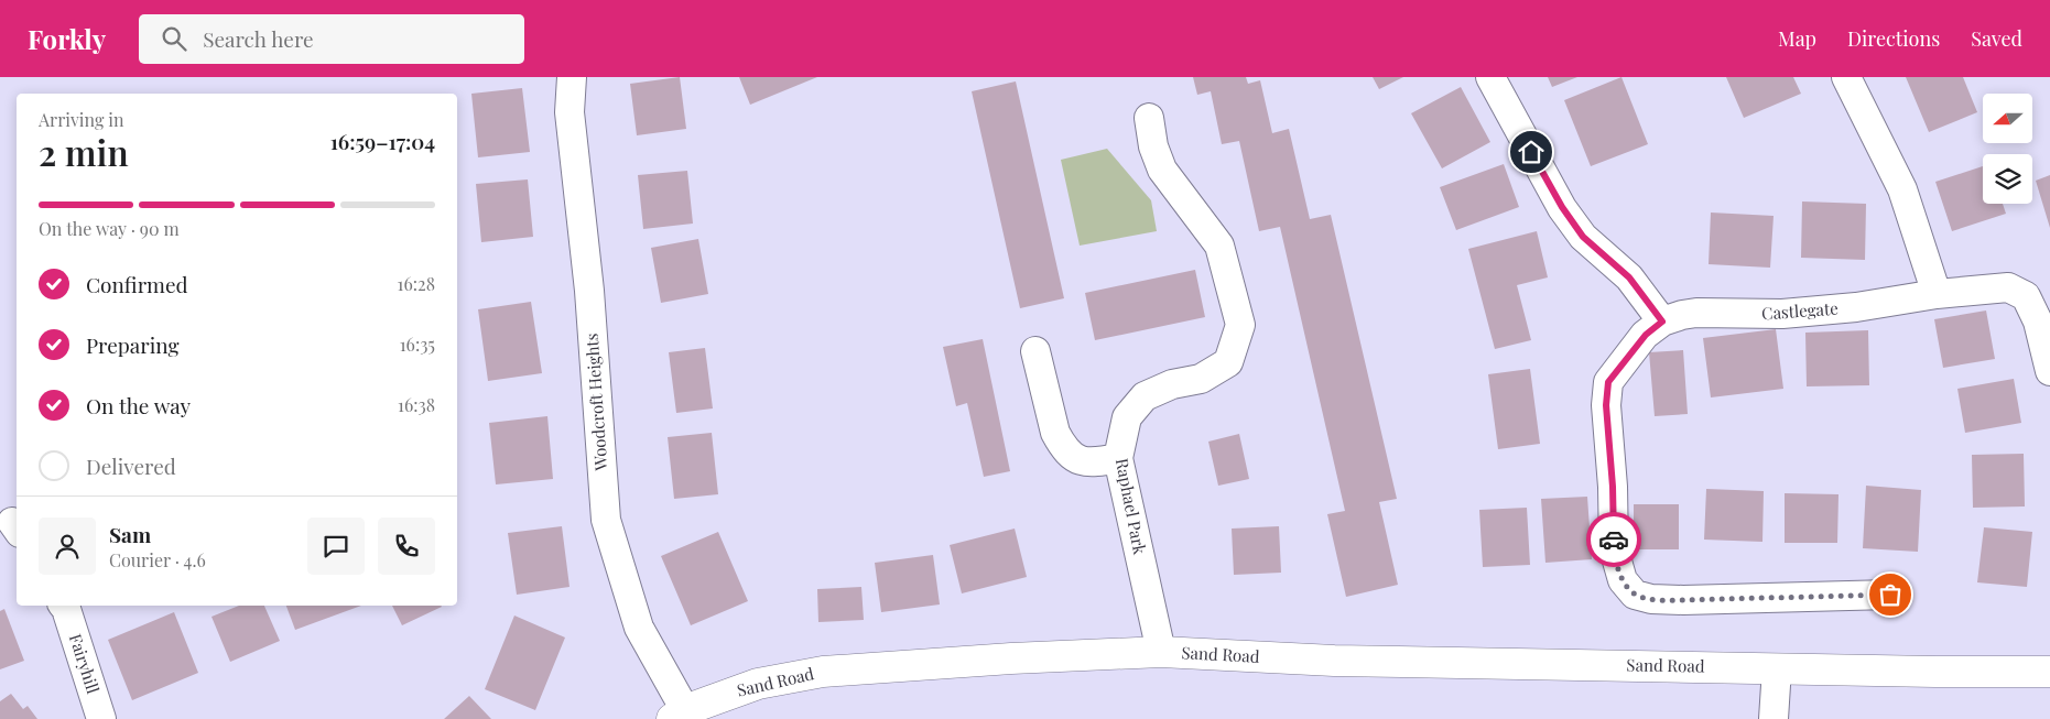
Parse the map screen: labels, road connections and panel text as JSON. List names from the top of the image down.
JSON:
{
  "streets": {
    "street": [
      "Castlegate",
      "Woodcroft Heights",
      "Raphael Park",
      "Sand Road",
      "Fairyhill"
    ]
  },
  "crossings": [
    ["Woodcroft Heights", "Sand Road"],
    ["Raphael Park", "Sand Road"]
  ],
  "north": "left",
  "page": {
    "header": "Forkly",
    "search": "Search here",
    "nav": ["Map", "Directions", "Saved"],
    "heading": ["2 min", "Arriving in", "16:59–17:04"],
    "panel": ["Sam", "Courier · 4.6"],
    "bar": "On the way · 90 m",
    "list": [
      ["Confirmed", "16:28"],
      ["Preparing", "16:35"],
      ["On the way", "16:38"],
      "Delivered"
    ]
  }
}
